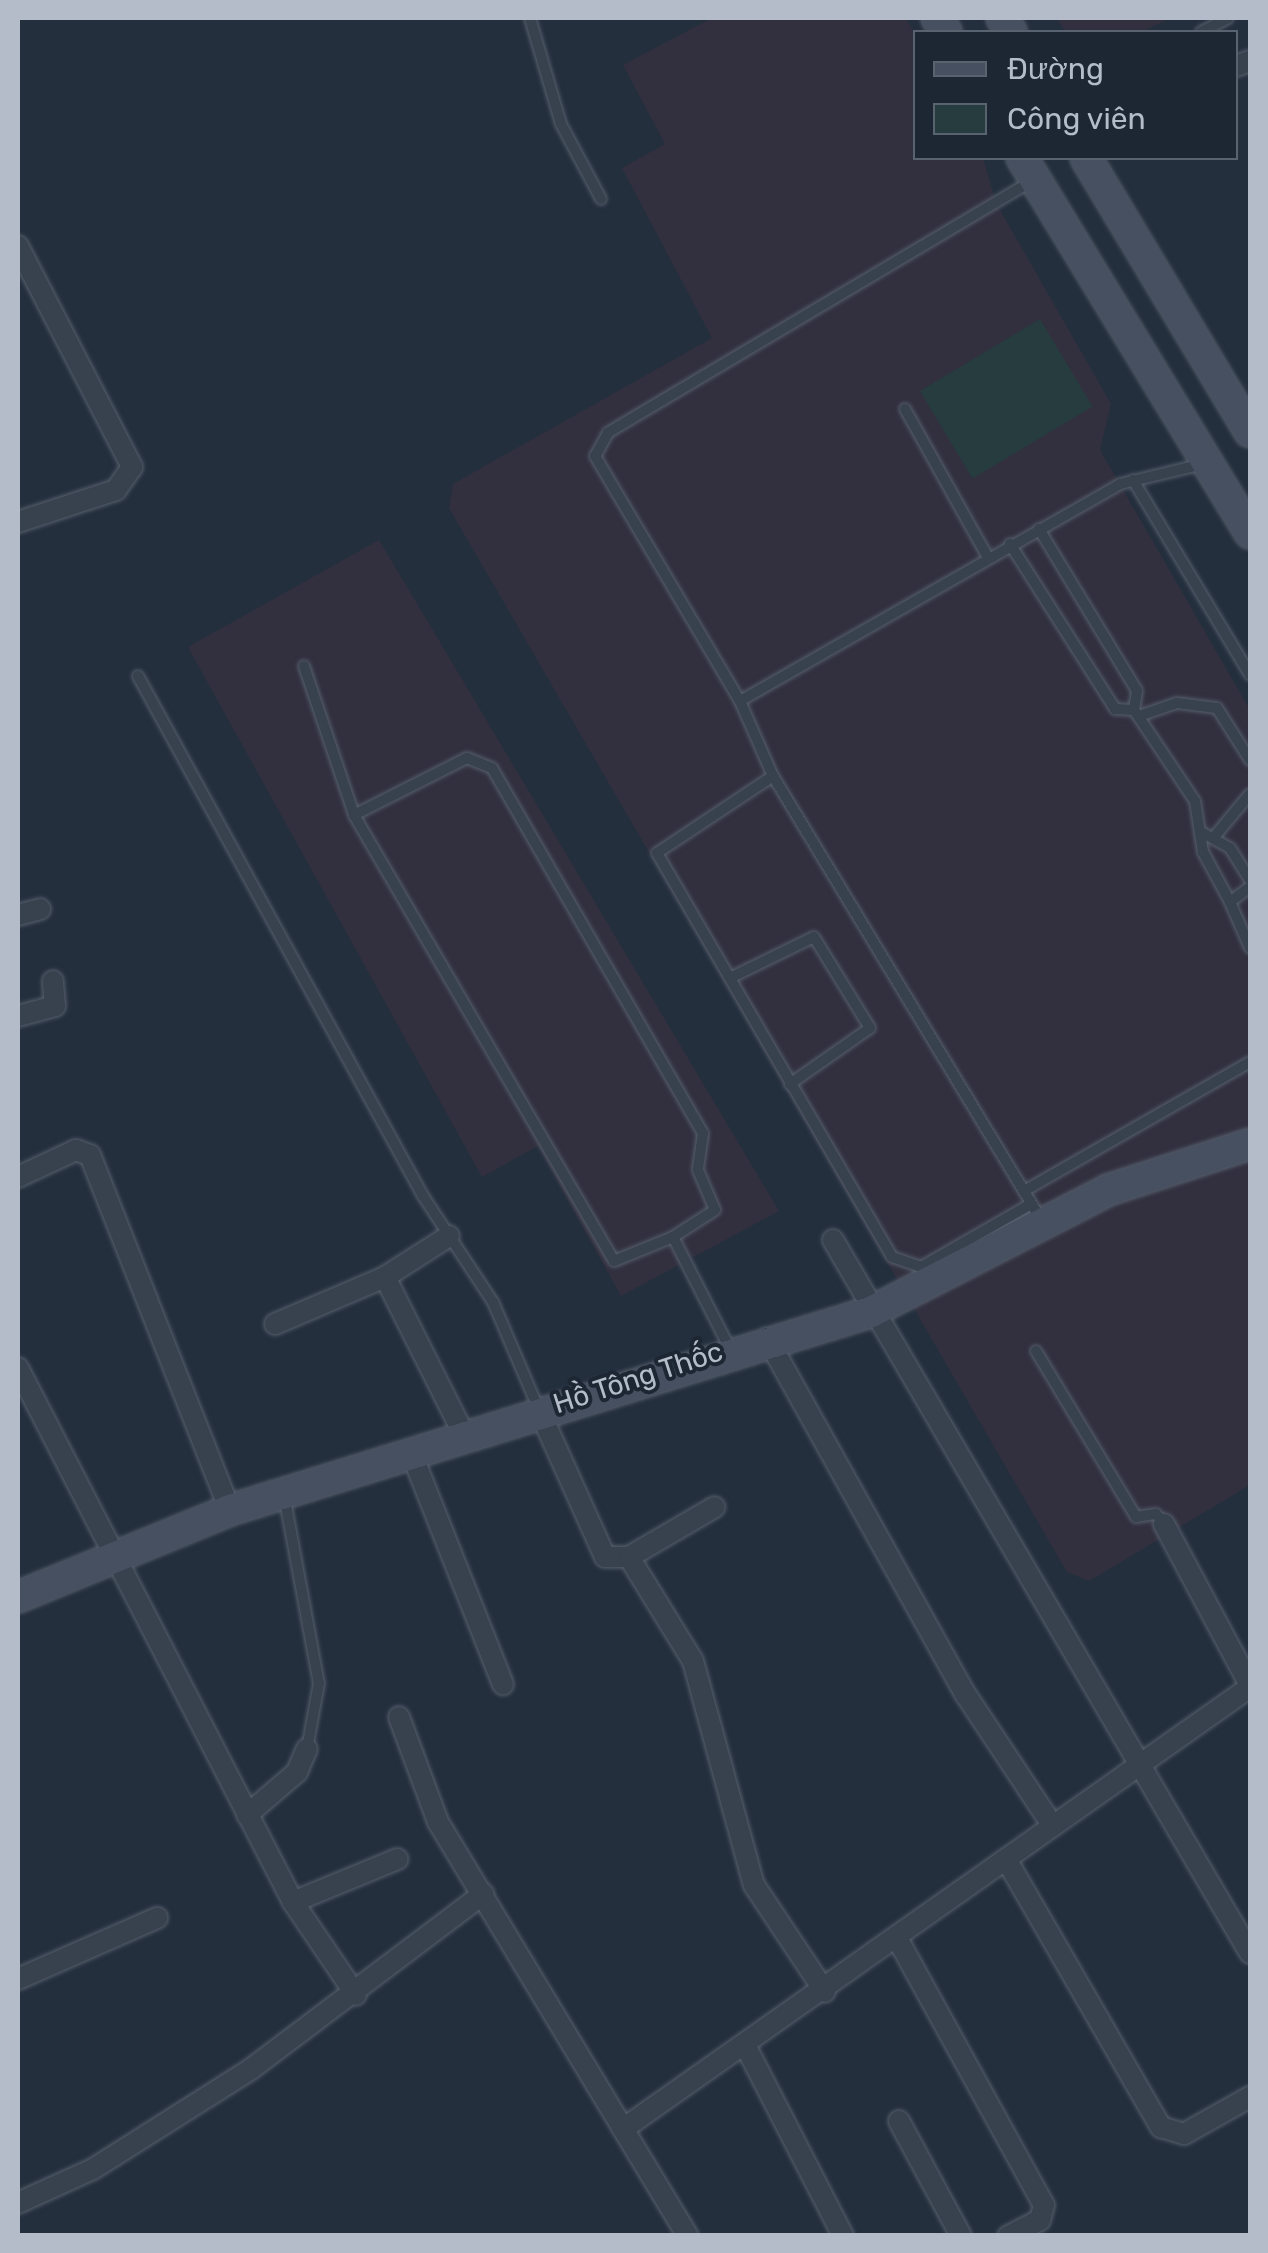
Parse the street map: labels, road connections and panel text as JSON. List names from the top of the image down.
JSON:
{
  "streets": {
    "street": ["Hồ Tông Thốc"]
  },
  "legend": ["Đường", "Công viên"]
}
